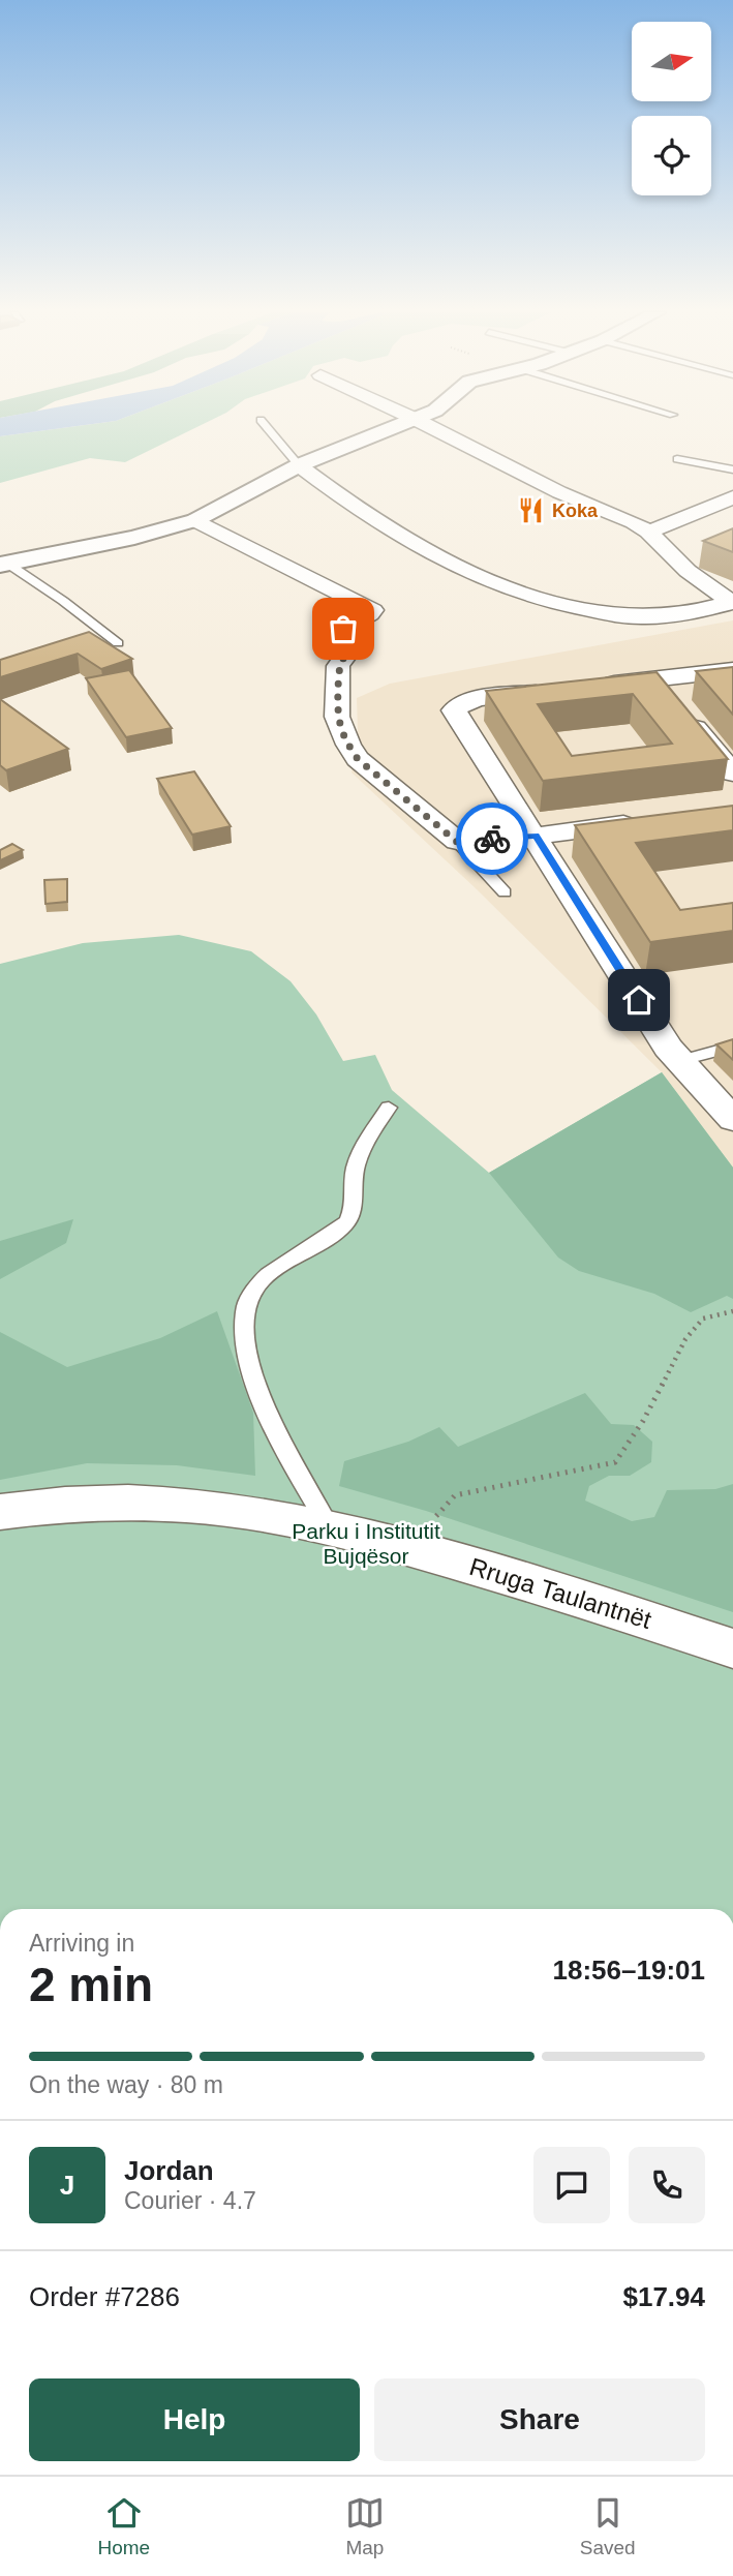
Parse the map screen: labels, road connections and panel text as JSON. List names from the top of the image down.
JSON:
{
  "streets": {
    "street": ["Rruga Taulantnët"]
  },
  "parks": ["Parku i Institutit Bujqësor"],
  "places": {
    "restaurant": ["Koka"]
  },
  "north": "right",
  "page": {
    "heading": ["2 min", "Arriving in", "18:56–19:01"],
    "panel": [
      "Jordan",
      "Courier · 4.7",
      "Order #7286",
      "$17.94"
    ],
    "bar": "On the way · 80 m",
    "round": "J",
    "buttons": ["Help", "Share"],
    "tabs": ["Home", "Map", "Saved"]
  }
}
